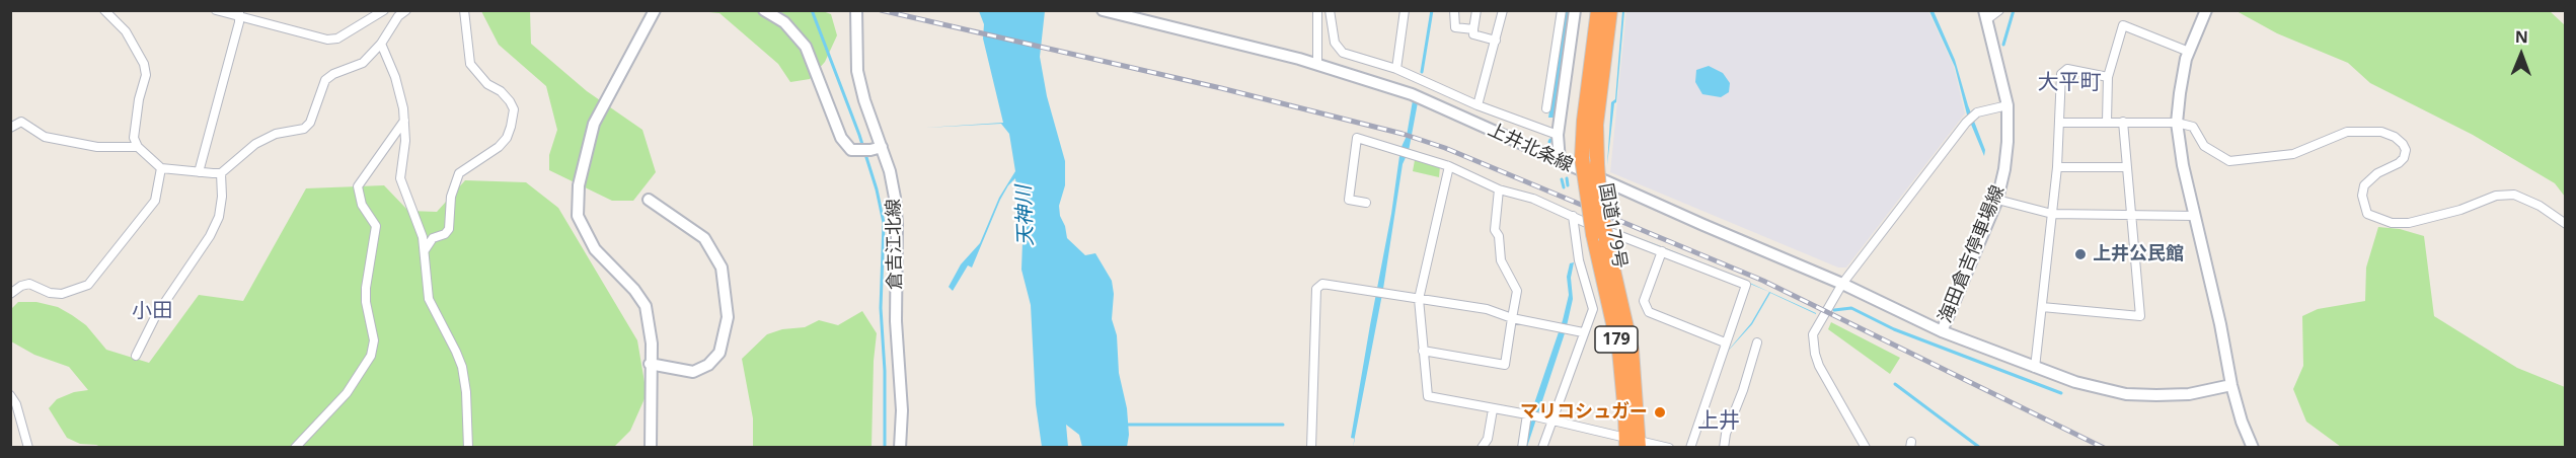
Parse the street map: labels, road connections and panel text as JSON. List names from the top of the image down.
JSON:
{
  "streets": {
    "highway": ["国道179号", "179"],
    "main road": ["上井北条線", "倉吉江北線", "海田倉吉停車場線"]
  },
  "crossings": [
    ["上井北条線", "海田倉吉停車場線"]
  ],
  "districts": ["大平町", "小田", "上井"],
  "water": ["天神川"],
  "places": ["上井公民館", "マリコシュガー"],
  "north": "top"
}
